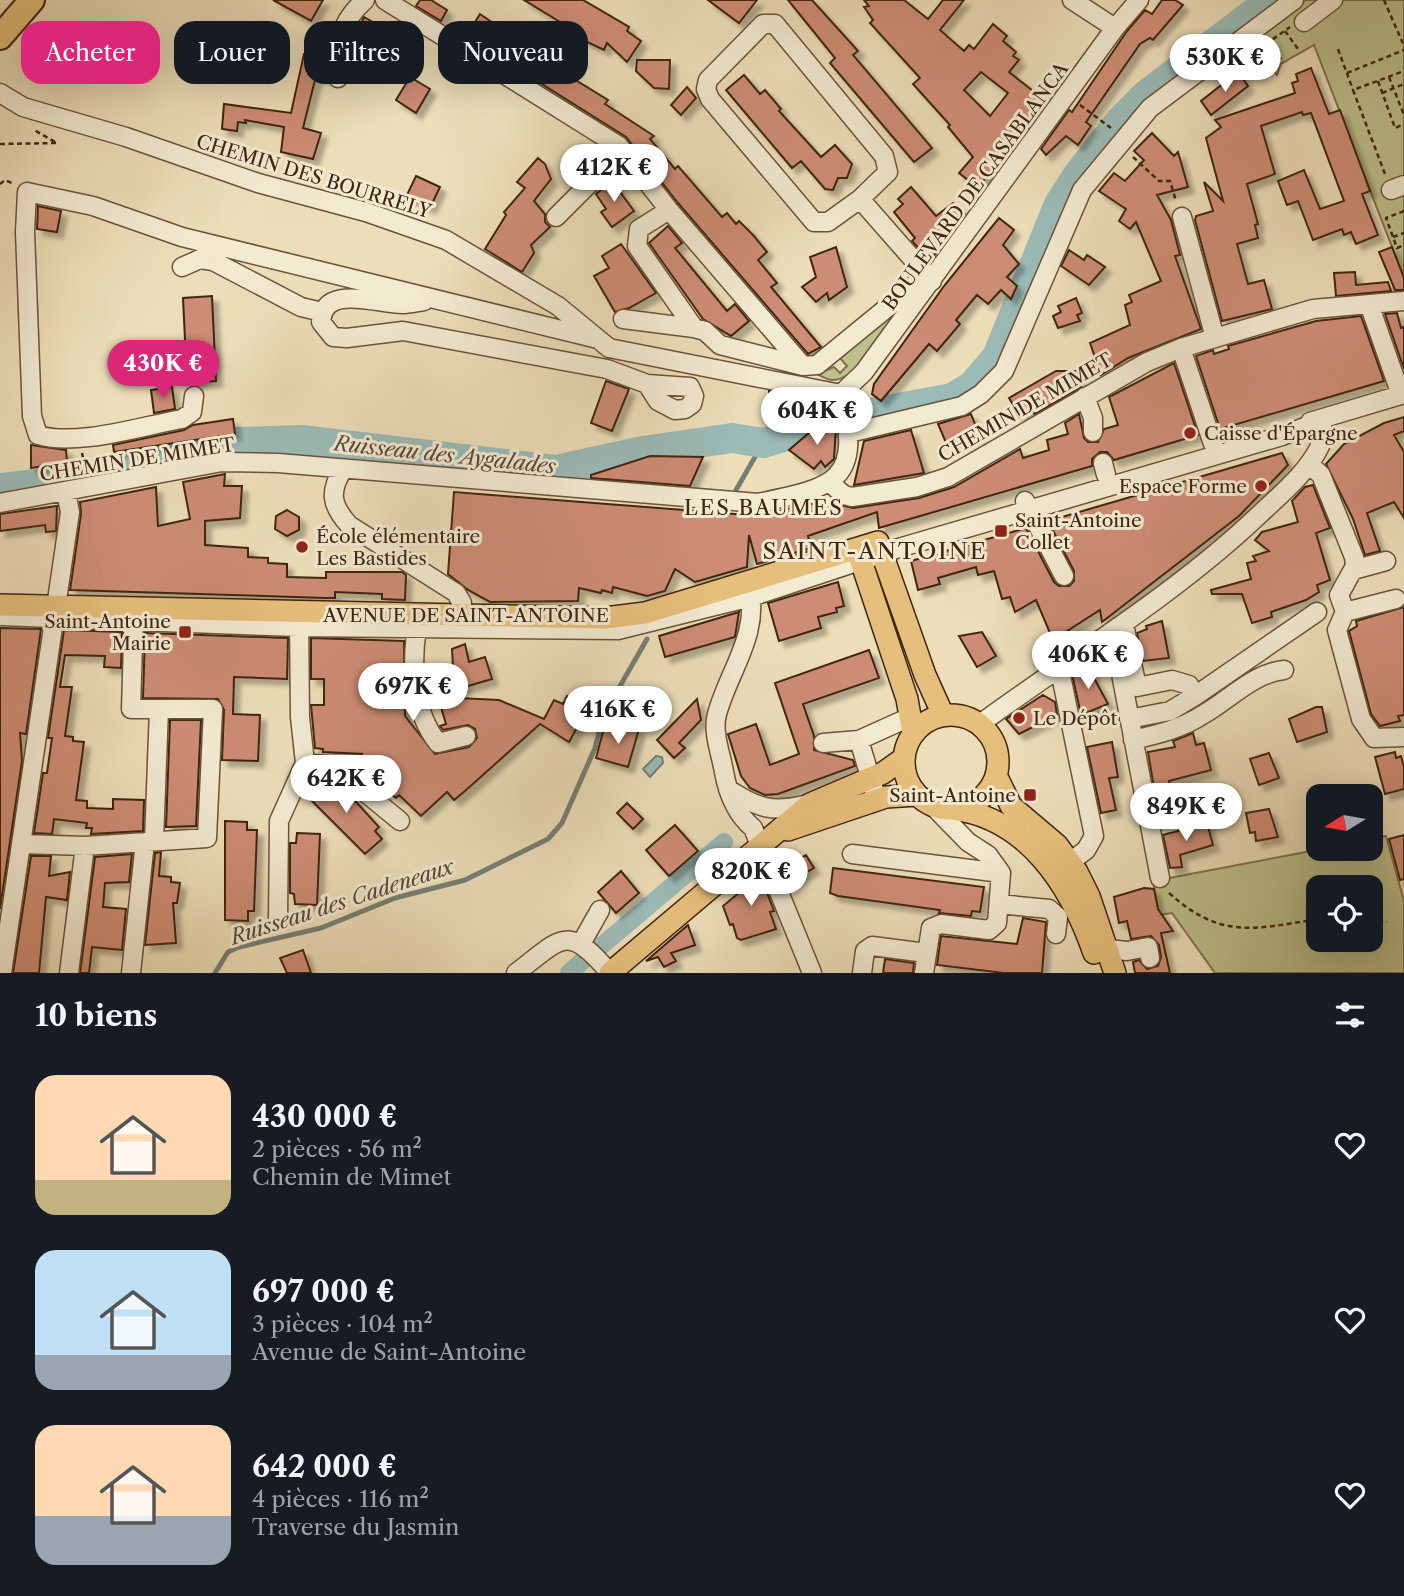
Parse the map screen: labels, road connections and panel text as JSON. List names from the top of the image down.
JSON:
{
  "streets": {
    "main road": ["AVENUE DE SAINT-ANTOINE"],
    "street": ["CHEMIN DES BOURRELY", "BOULEVARD DE CASABLANCA", "CHEMIN DE MIMET"]
  },
  "crossings": [
    ["CHEMIN DES BOURRELY", "BOULEVARD DE CASABLANCA"]
  ],
  "districts": ["LES BAUMES", "SAINT-ANTOINE"],
  "water": ["Ruisseau des Aygalades", "Ruisseau des Cadeneaux"],
  "places": {
    "other": [
      "Caisse d'Épargne",
      "Espace Forme",
      "École élémentaire Les Bastides",
      "Le Dépôt"
    ],
    "transit": ["Saint-Antoine Collet", "Saint-Antoine Mairie", "Saint-Antoine"]
  },
  "north": "left",
  "page": {
    "chip": [
      "Acheter",
      "Louer",
      "Filtres",
      "Nouveau"
    ],
    "price": [
      "530K €",
      "412K €",
      "430K €",
      "604K €",
      "406K €",
      "697K €",
      "416K €",
      "642K €",
      "849K €",
      "820K €"
    ],
    "heading": "10 biens",
    "list": [
      {
        "name": "430 000 €",
        "note": "2 pièces · 56 m² · Chemin de Mimet"
      },
      {
        "name": "697 000 €",
        "note": "3 pièces · 104 m² · Avenue de Saint-Antoine"
      },
      {
        "name": "642 000 €",
        "note": "4 pièces · 116 m² · Traverse du Jasmin"
      }
    ]
  }
}
